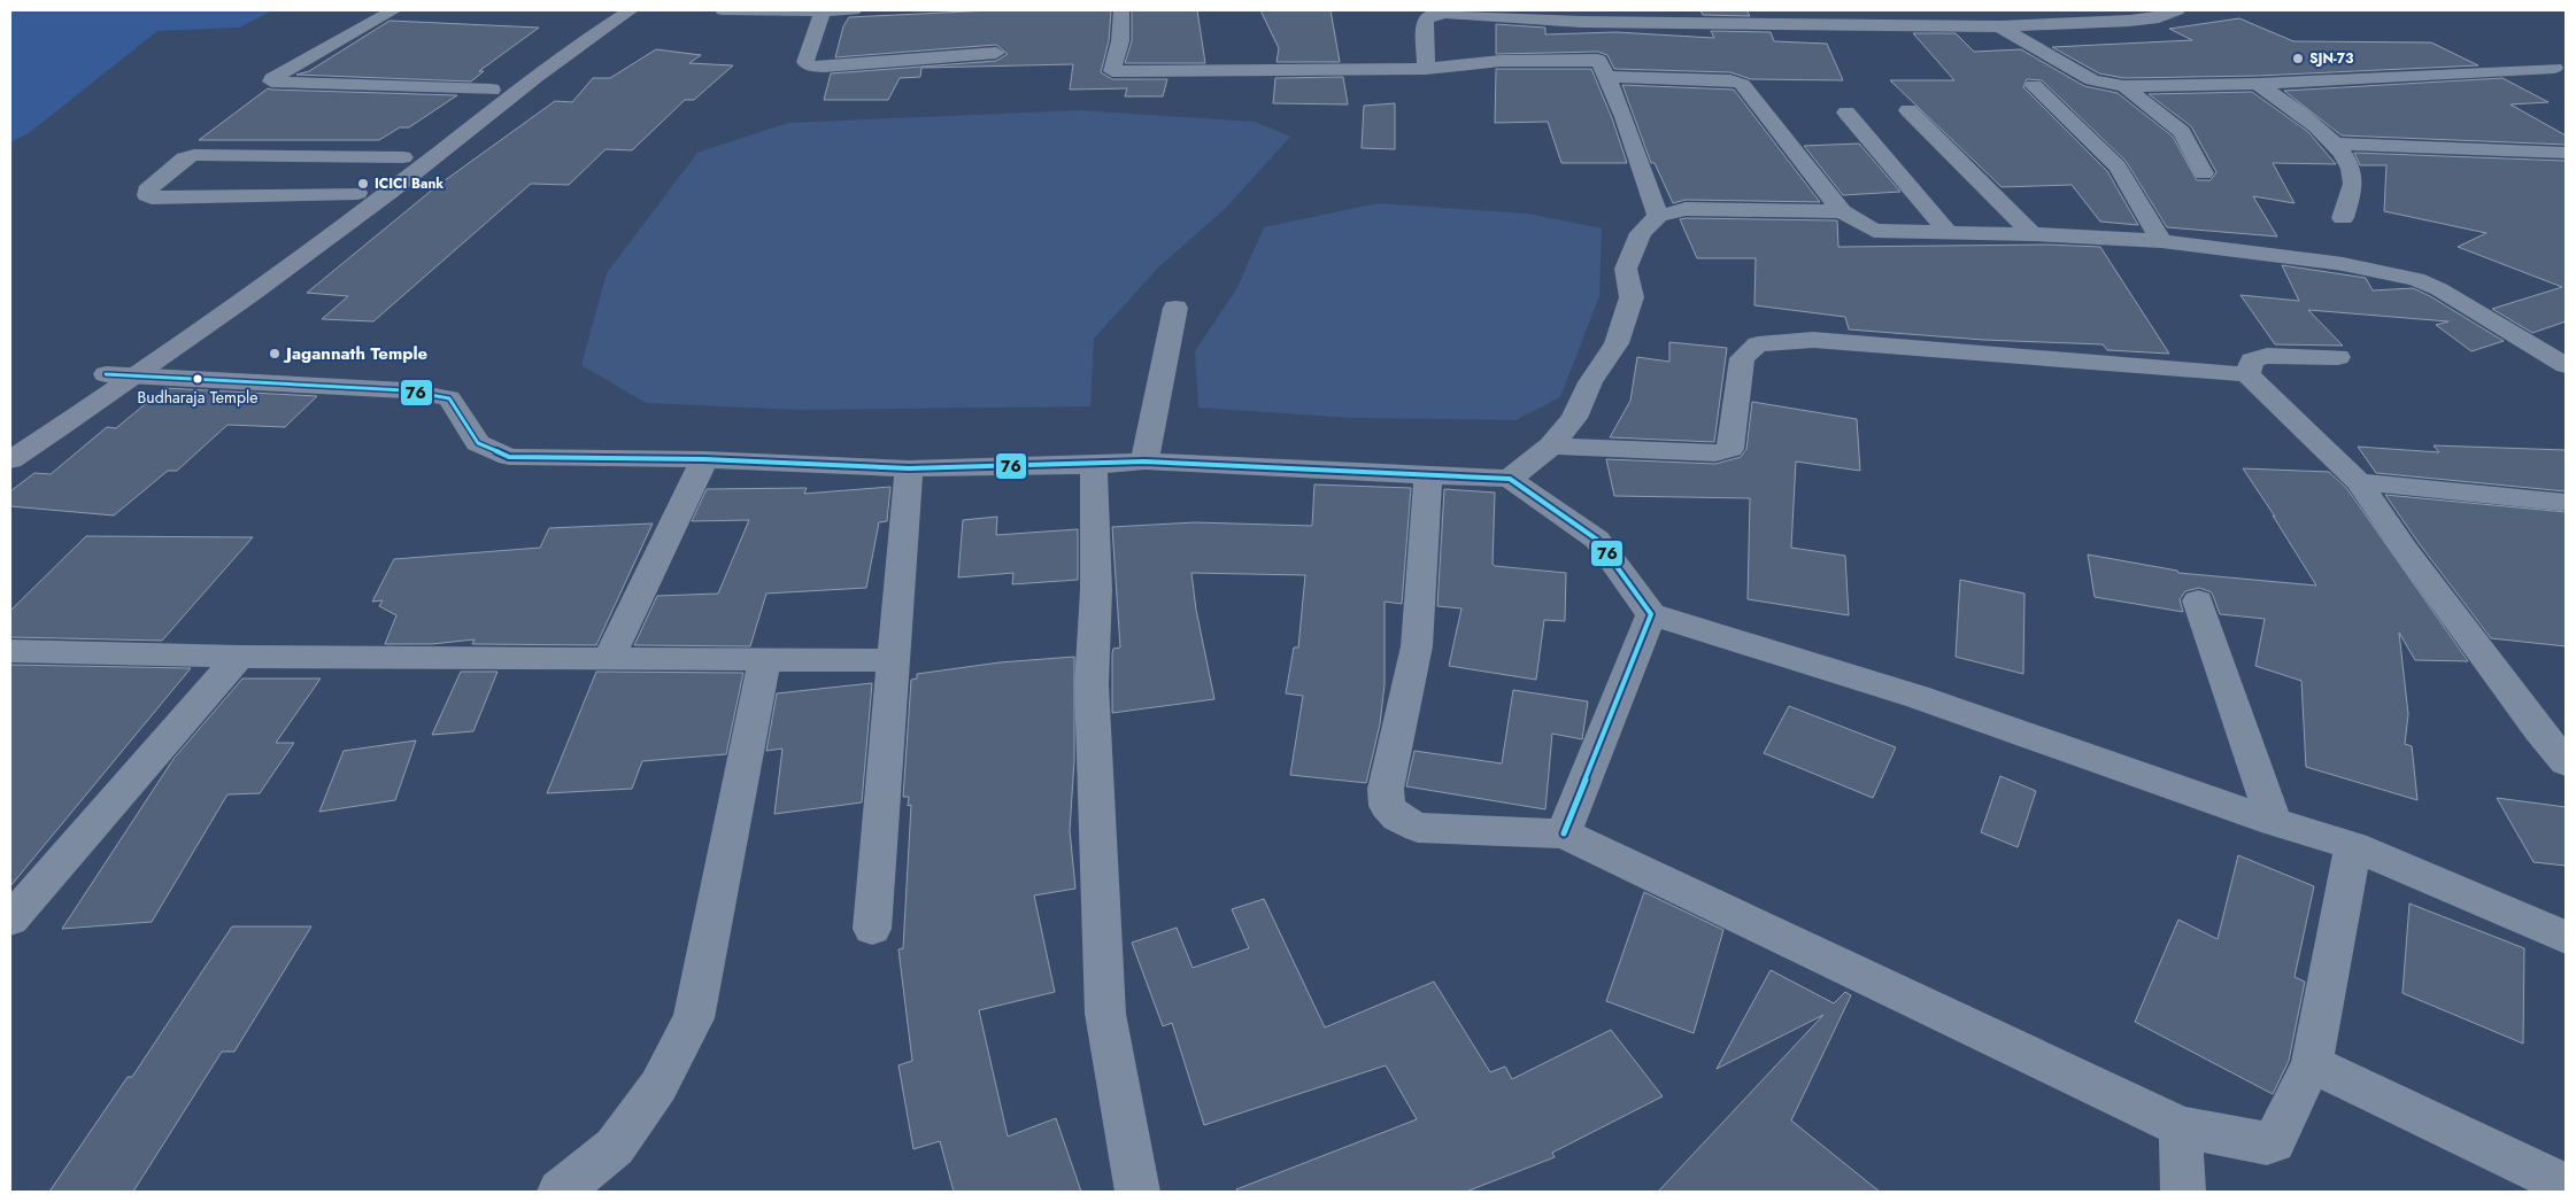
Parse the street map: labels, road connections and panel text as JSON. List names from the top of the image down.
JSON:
{
  "places": [
    "SJN-73",
    "ICICI Bank",
    "Jagannath Temple",
    "Budharaja Temple"
  ],
  "lines": ["transit line 76"]
}
